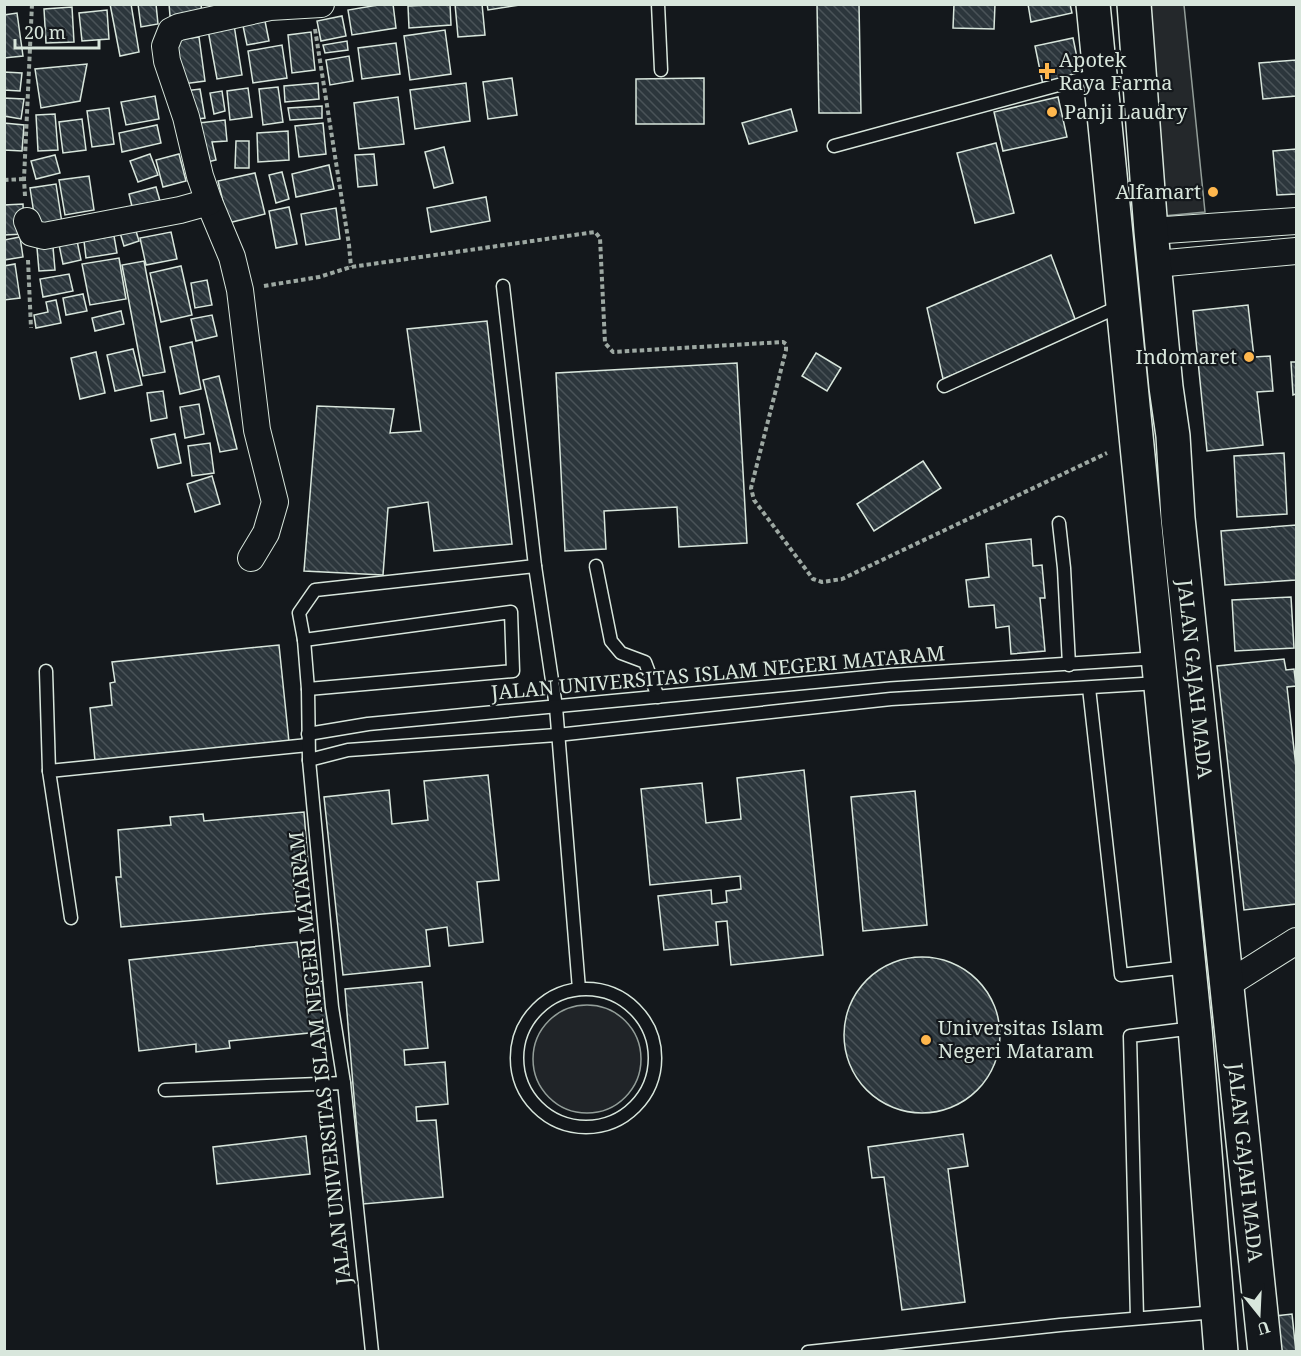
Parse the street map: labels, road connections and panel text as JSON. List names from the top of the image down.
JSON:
{
  "streets": {
    "main road": ["JALAN GAJAH MADA"],
    "lane": ["JALAN UNIVERSITAS ISLAM NEGERI MATARAM"]
  },
  "crossings": [
    ["JALAN UNIVERSITAS ISLAM NEGERI MATARAM", "JALAN GAJAH MADA"]
  ],
  "places": {
    "health": ["Apotek Raya Farma"],
    "other": [
      "Panji Laudry",
      "Alfamart",
      "Indomaret",
      "Universitas Islam Negeri Mataram"
    ]
  },
  "scale_bar": "20 m",
  "north": "bottom"
}
